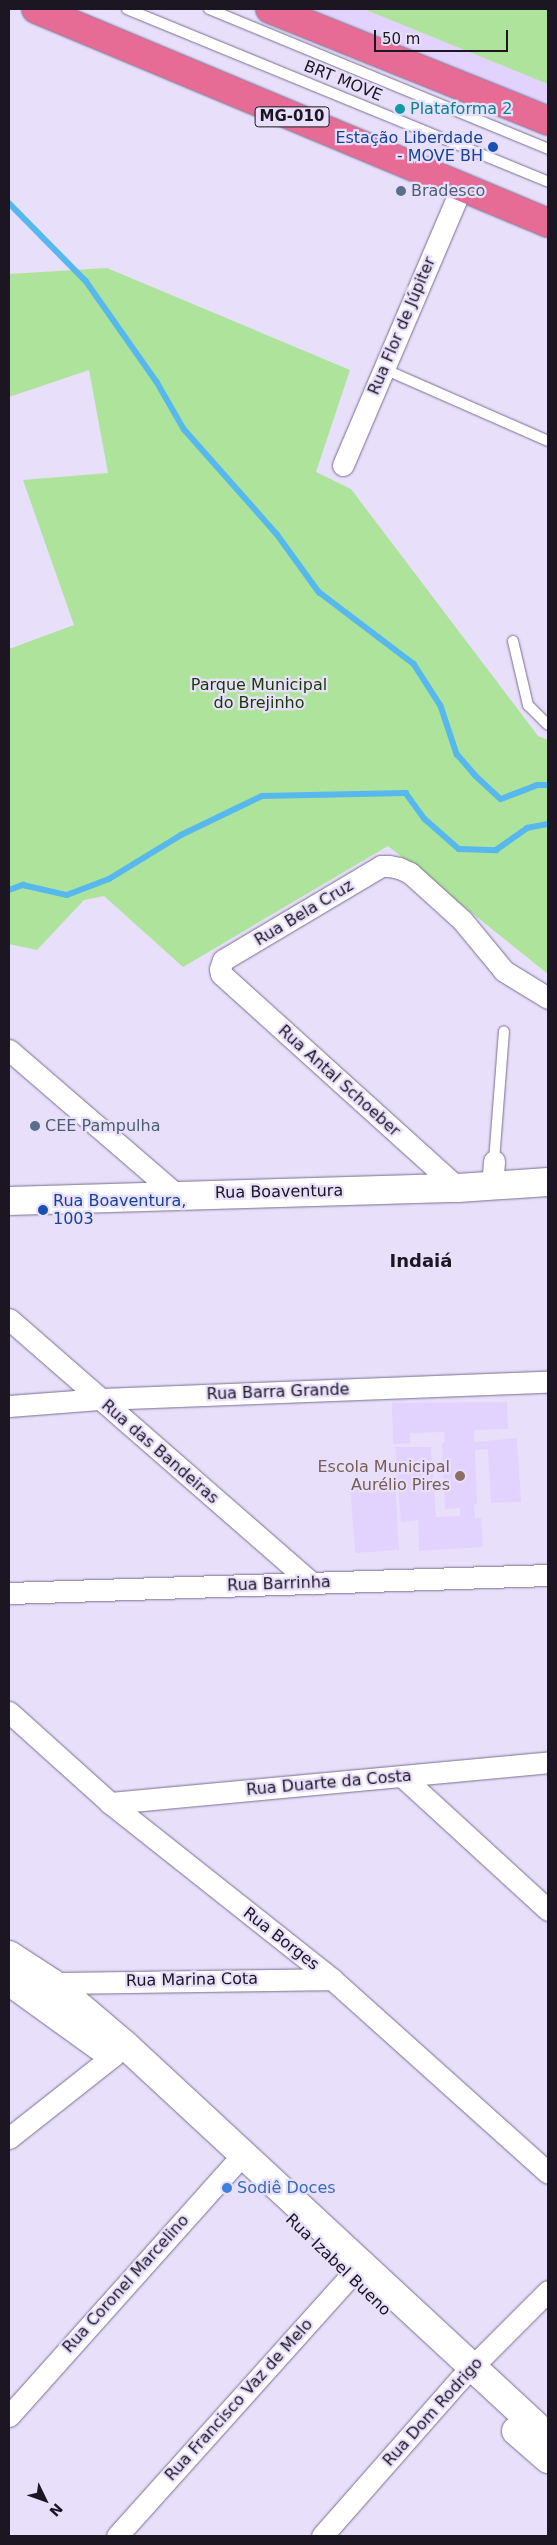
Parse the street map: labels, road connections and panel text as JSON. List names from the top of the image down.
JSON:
{
  "streets": {
    "highway": ["MG-010"],
    "street": [
      "Rua Flor de Júpiter",
      "Rua Bela Cruz",
      "Rua Antal Schoeber",
      "Rua Boaventura",
      "Rua Barra Grande",
      "Rua das Bandeiras",
      "Rua Barrinha",
      "Rua Duarte da Costa",
      "Rua Borges",
      "Rua Marina Cota",
      "Rua Izabel Bueno",
      "Rua Coronel Marcelino",
      "Rua Francisco Vaz de Melo",
      "Rua Dom Rodrigo"
    ],
    "lane": ["BRT MOVE"]
  },
  "crossings": [
    ["MG-010", "Rua Flor de Júpiter"],
    ["Rua Bela Cruz", "Rua Antal Schoeber"],
    ["Rua Antal Schoeber", "Rua Boaventura"],
    ["Rua Barra Grande", "Rua das Bandeiras"],
    ["Rua das Bandeiras", "Rua Barrinha"],
    ["Rua Duarte da Costa", "Rua Borges"],
    ["Rua Borges", "Rua Marina Cota"],
    ["Rua Marina Cota", "Rua Izabel Bueno"],
    ["Rua Izabel Bueno", "Rua Coronel Marcelino"],
    ["Rua Izabel Bueno", "Rua Francisco Vaz de Melo"],
    ["Rua Izabel Bueno", "Rua Dom Rodrigo"]
  ],
  "districts": ["Indaiá"],
  "parks": ["Parque Municipal do Brejinho"],
  "places": [
    "Plataforma 2",
    "Estação Liberdade - MOVE BH",
    "Bradesco",
    "CEE Pampulha",
    "Rua Boaventura, 1003",
    "Escola Municipal Aurélio Pires",
    "Sodiê Doces"
  ],
  "scale_bar": "50 m",
  "north": "bottom right"
}
